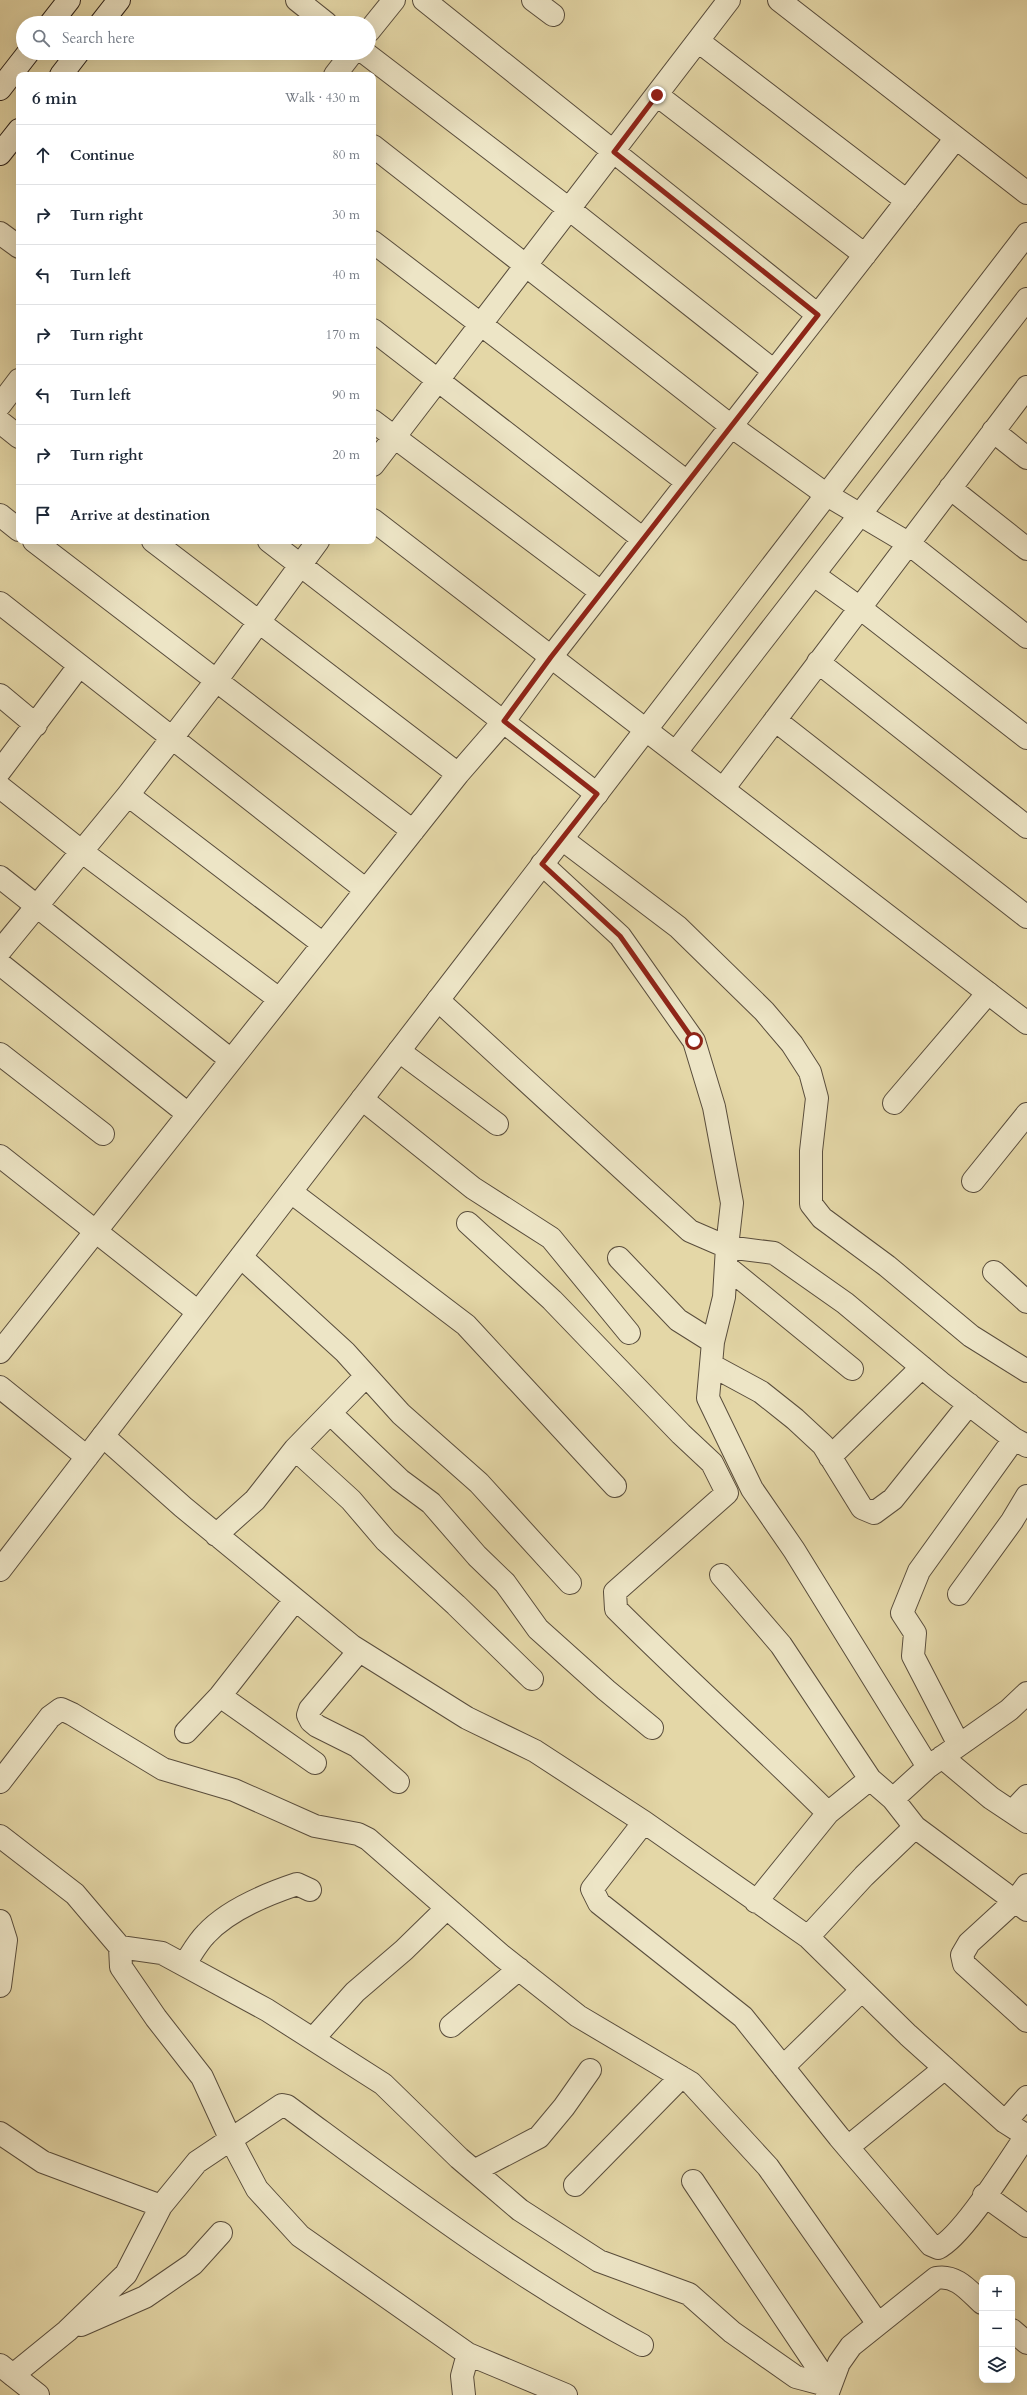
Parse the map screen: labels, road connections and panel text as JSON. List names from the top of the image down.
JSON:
{
  "page": {
    "search": "Search here",
    "heading": ["6 min", "Walk · 430 m"],
    "list": [
      ["Continue", "80 m"],
      ["Turn right", "30 m"],
      ["Turn left", "40 m"],
      ["Turn right", "170 m"],
      ["Turn left", "90 m"],
      ["Turn right", "20 m"],
      "Arrive at destination"
    ],
    "map_buttons": ["+", "−"]
  }
}
